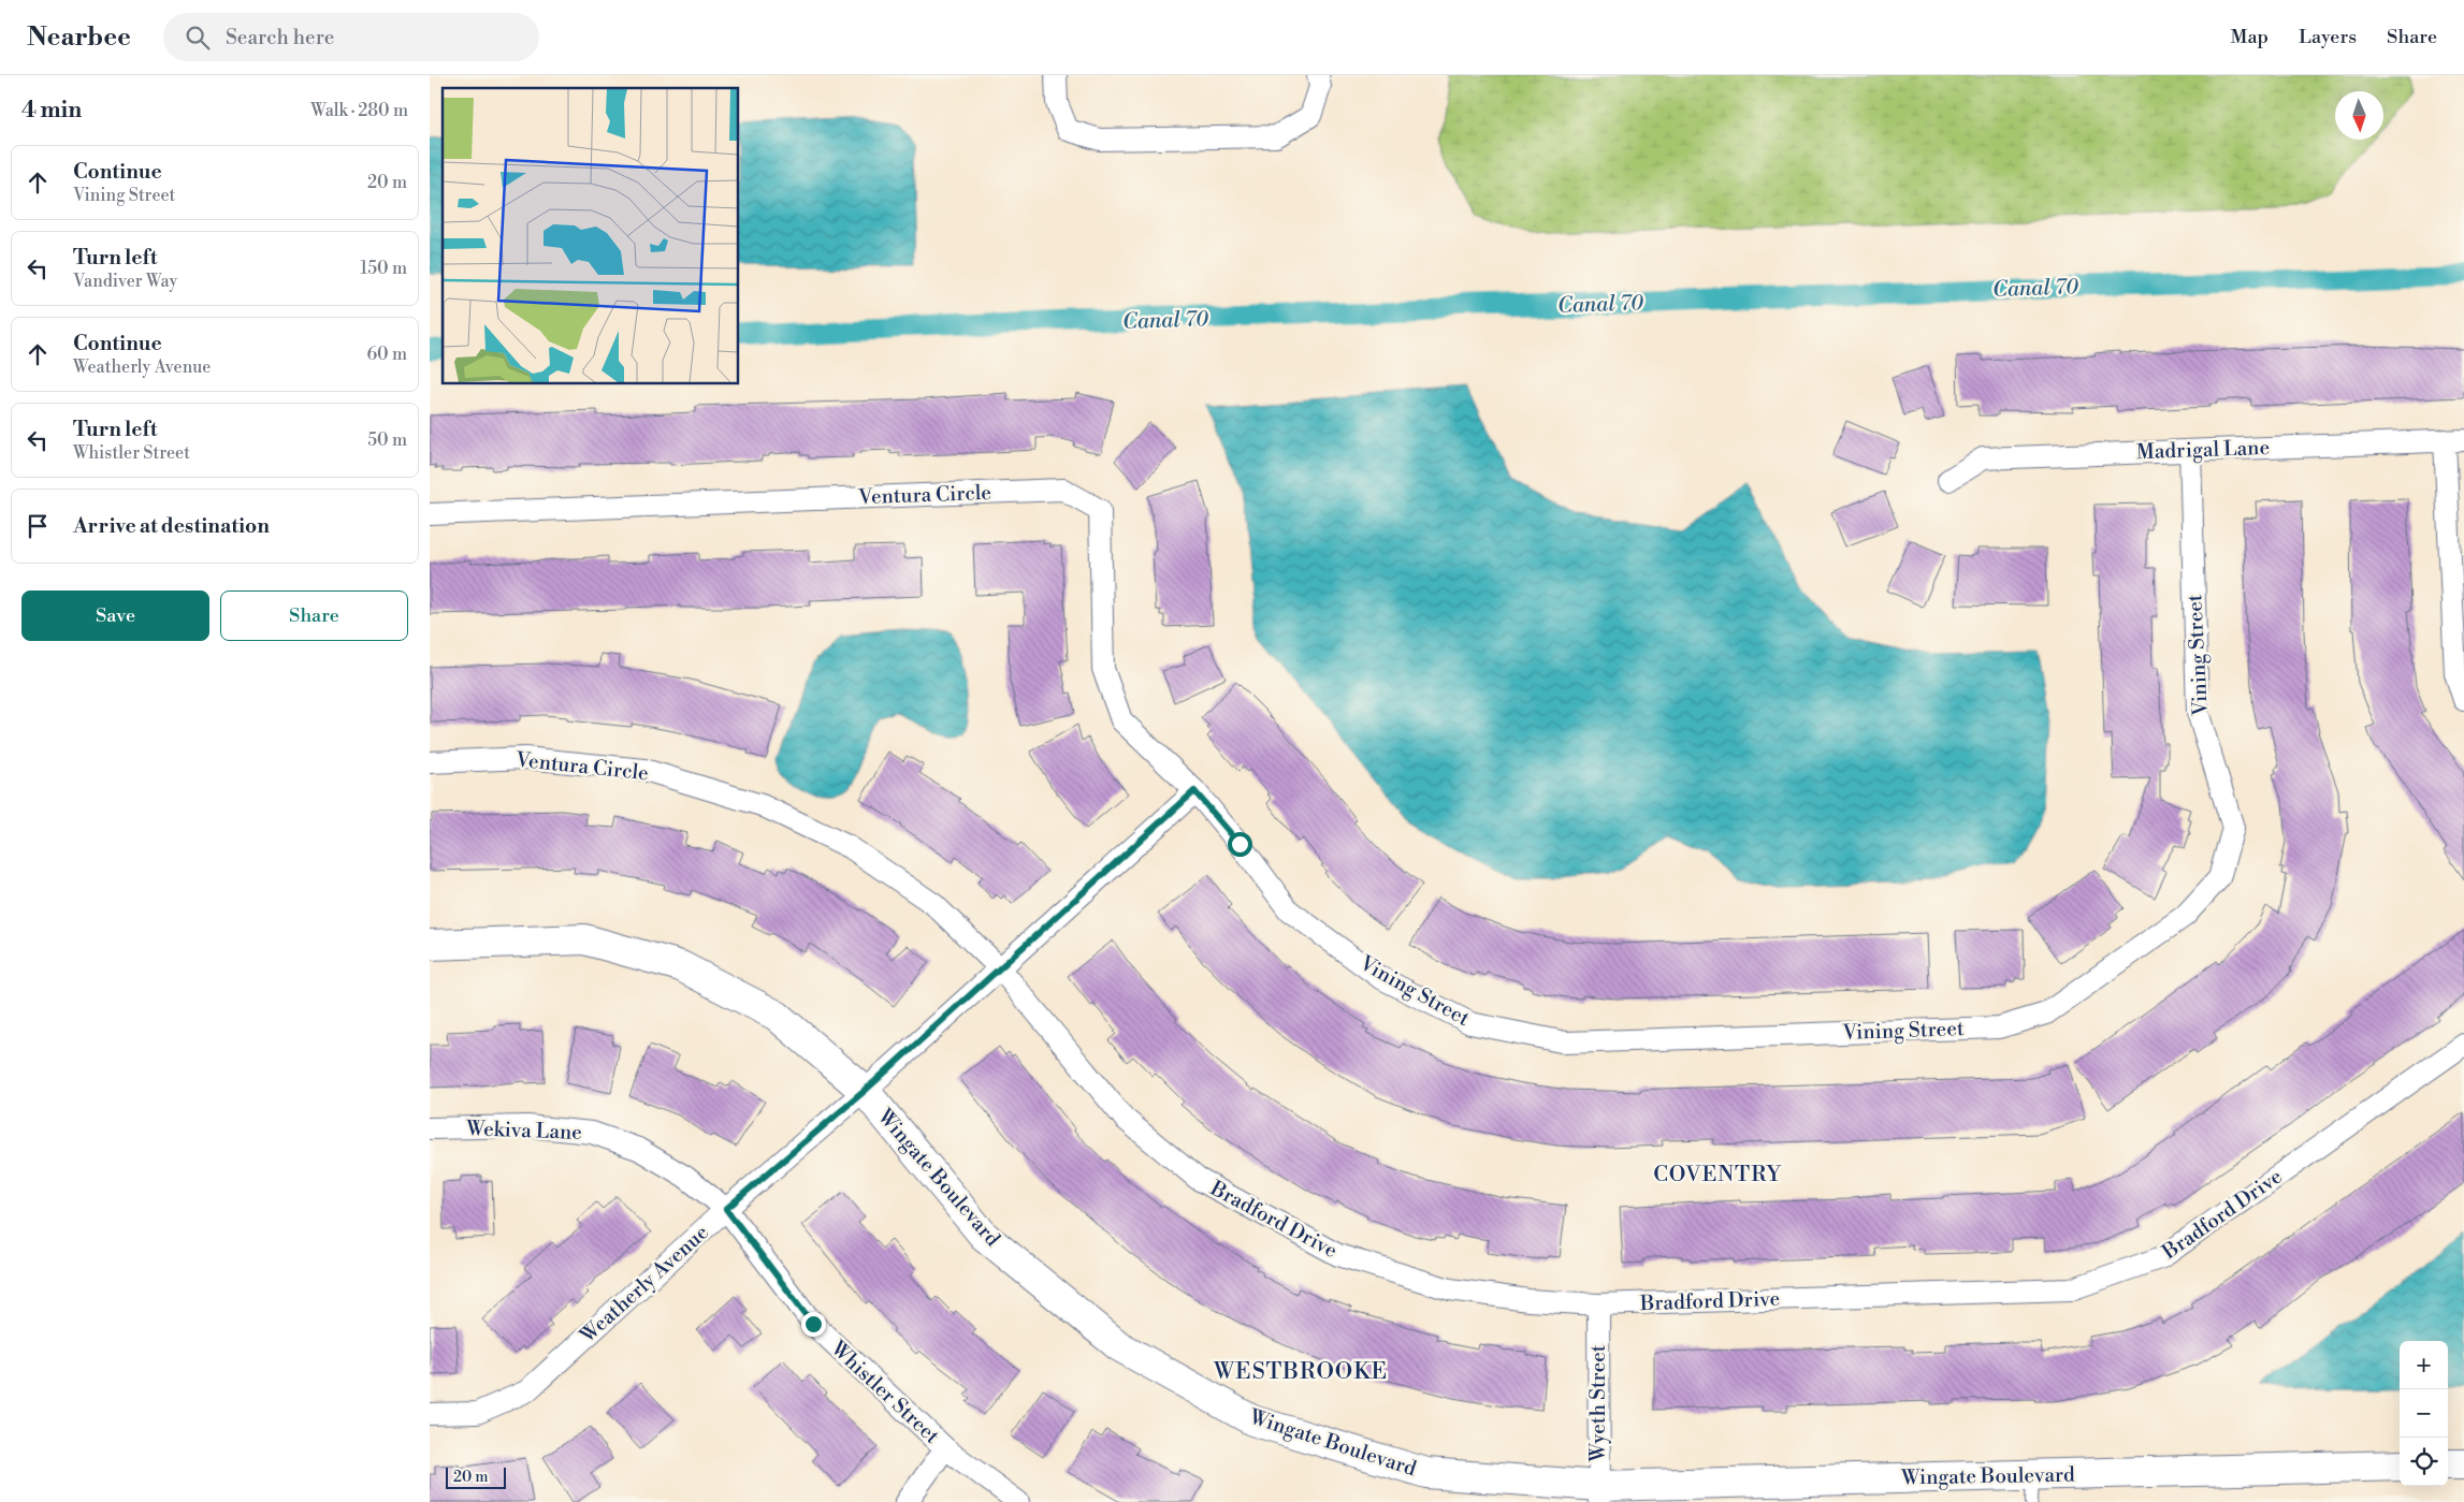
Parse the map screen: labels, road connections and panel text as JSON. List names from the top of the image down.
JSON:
{
  "streets": {
    "street": [
      "Madrigal Lane",
      "Ventura Circle",
      "Vining Street",
      "Wekiva Lane",
      "Wingate Boulevard",
      "Bradford Drive",
      "Weatherly Avenue",
      "Whistler Street",
      "Wyeth Street"
    ]
  },
  "crossings": [
    ["Madrigal Lane", "Vining Street"],
    ["Ventura Circle", "Vining Street"],
    ["Ventura Circle", "Bradford Drive"],
    ["Ventura Circle", "Weatherly Avenue"],
    ["Vining Street", "Weatherly Avenue"],
    ["Wekiva Lane", "Weatherly Avenue"],
    ["Wekiva Lane", "Whistler Street"],
    ["Wingate Boulevard", "Weatherly Avenue"],
    ["Wingate Boulevard", "Wyeth Street"],
    ["Bradford Drive", "Weatherly Avenue"],
    ["Bradford Drive", "Wyeth Street"],
    ["Weatherly Avenue", "Whistler Street"]
  ],
  "districts": ["COVENTRY", "WESTBROOKE"],
  "water": ["Canal 70"],
  "scale_bar": "20 m",
  "north": "bottom",
  "page": {
    "header": "Nearbee",
    "search": "Search here",
    "nav": ["Map", "Layers", "Share"],
    "heading": ["4 min", "Walk · 280 m"],
    "list": [
      ["Continue", "Vining Street", "20 m"],
      ["Turn left", "Vandiver Way", "150 m"],
      ["Continue", "Weatherly Avenue", "60 m"],
      ["Turn left", "Whistler Street", "50 m"],
      "Arrive at destination"
    ],
    "buttons": ["Save", "Share"],
    "map_buttons": ["+", "−"],
    "scale": "20 m"
  }
}
